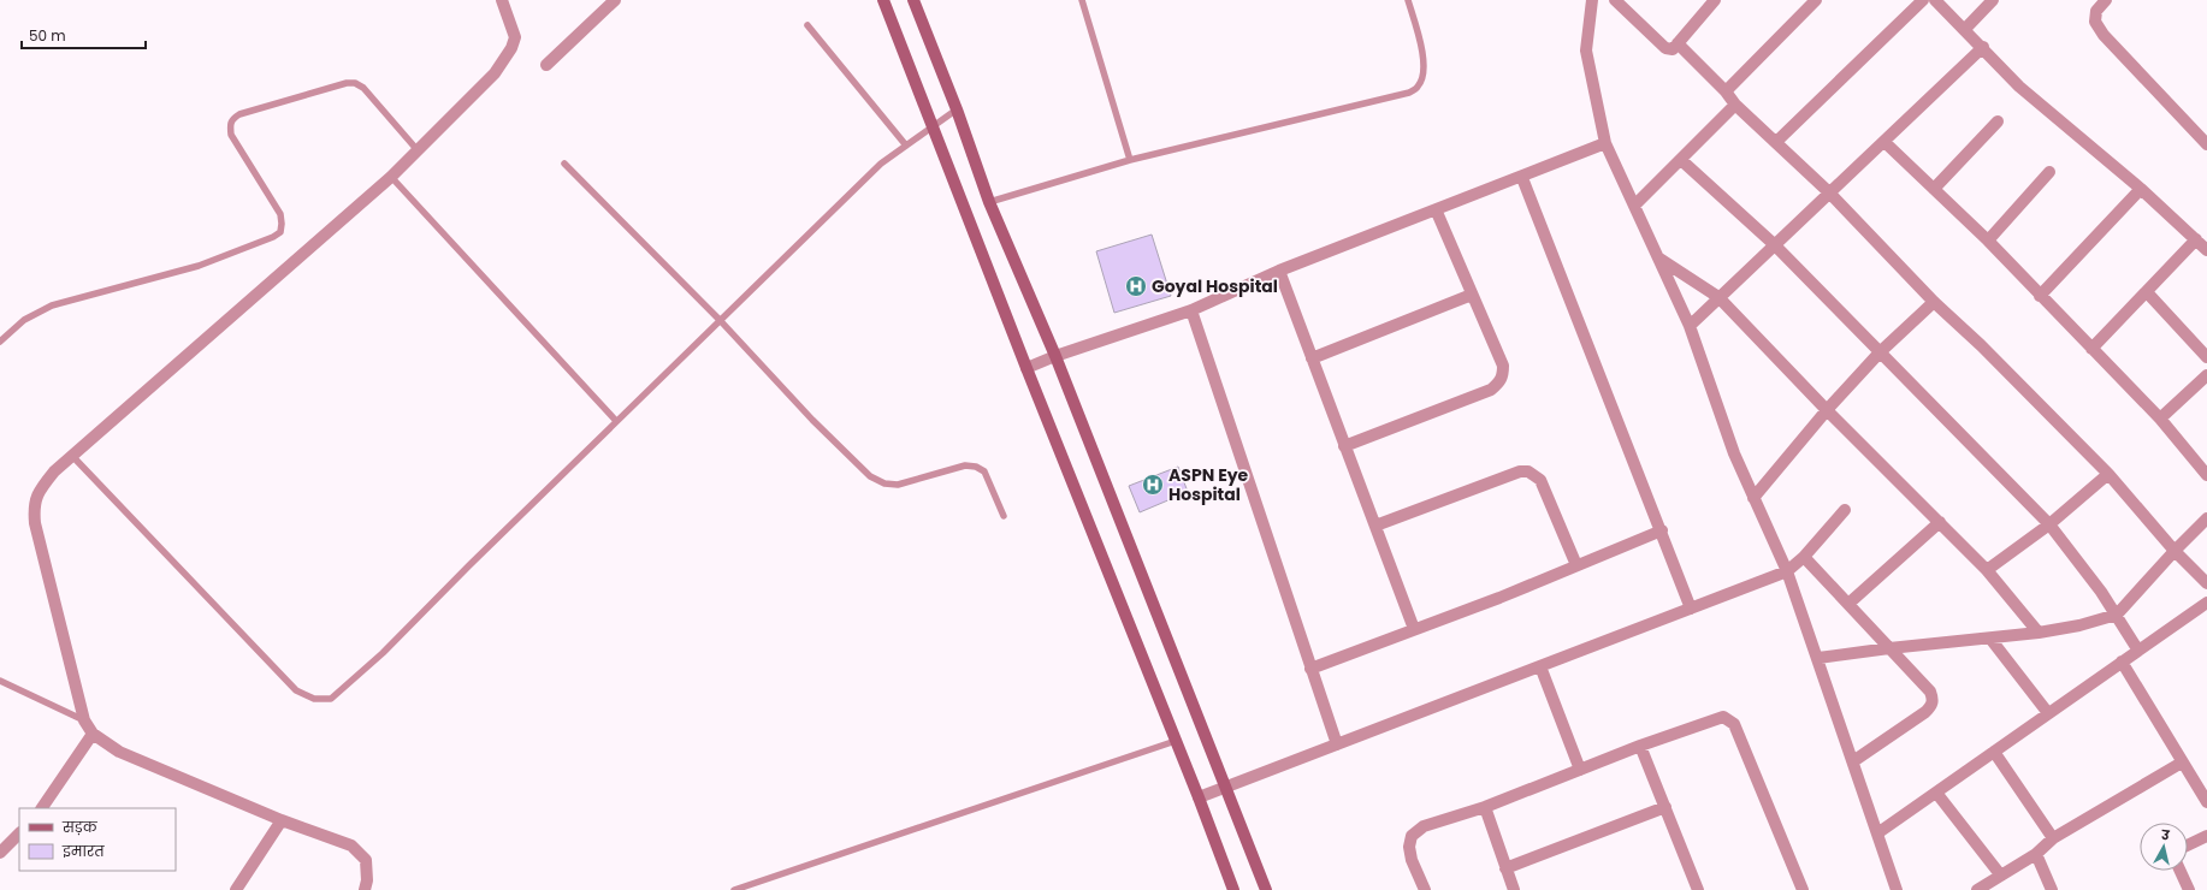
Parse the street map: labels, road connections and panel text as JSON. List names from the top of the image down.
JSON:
{
  "places": {
    "hospital": ["Goyal Hospital", "ASPN Eye Hospital"]
  },
  "legend": ["सड़क", "इमारत"],
  "scale_bar": "50 m",
  "north": "top"
}
